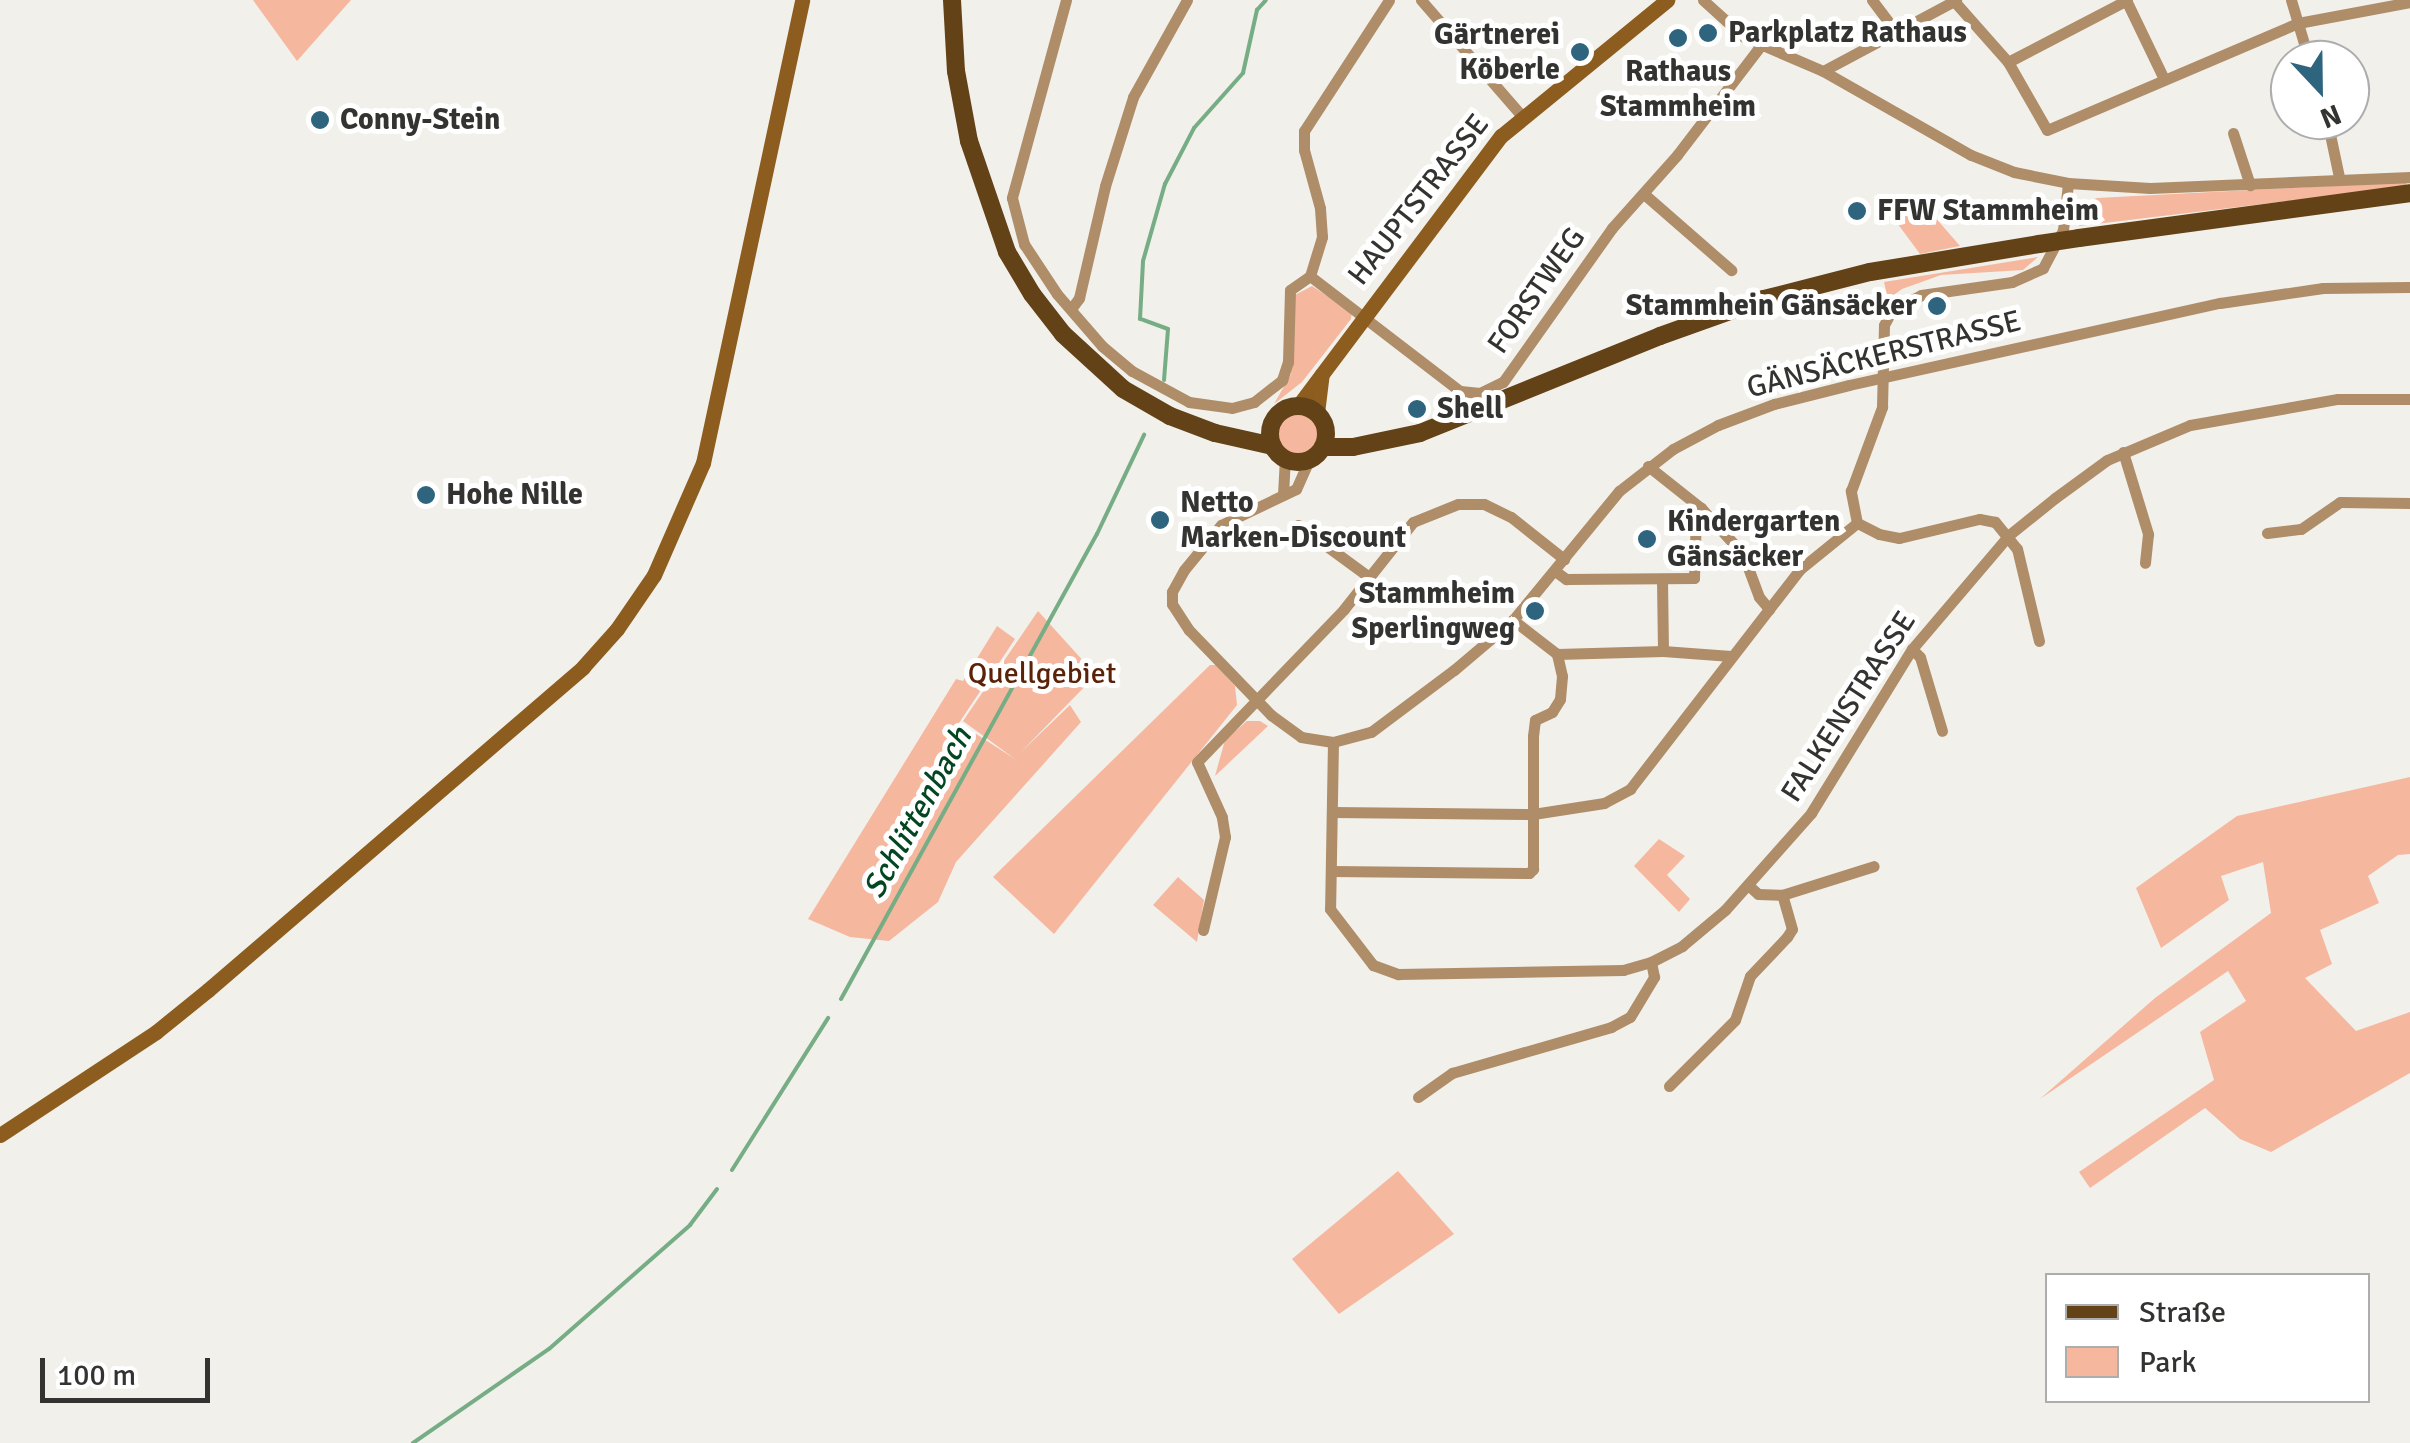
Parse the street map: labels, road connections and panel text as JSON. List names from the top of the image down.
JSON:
{
  "streets": {
    "street": [
      "HAUPTSTRASSE",
      "FORSTWEG",
      "GÄNSÄCKERSTRASSE",
      "FALKENSTRASSE"
    ]
  },
  "crossings": [
    ["HAUPTSTRASSE", "FORSTWEG"],
    ["GÄNSÄCKERSTRASSE", "FALKENSTRASSE"]
  ],
  "water": ["Schlittenbach"],
  "parks": ["Quellgebiet"],
  "places": [
    "Parkplatz Rathaus",
    "Rathaus Stammheim",
    "Gärtnerei Köberle",
    "Conny-Stein",
    "FFW Stammheim",
    "Stammhein Gänsäcker",
    "Shell",
    "Hohe Nille",
    "Netto Marken-Discount",
    "Kindergarten Gänsäcker",
    "Stammheim Sperlingweg"
  ],
  "legend": ["Straße", "Park"],
  "scale_bar": "100 m",
  "north": "bottom"
}
